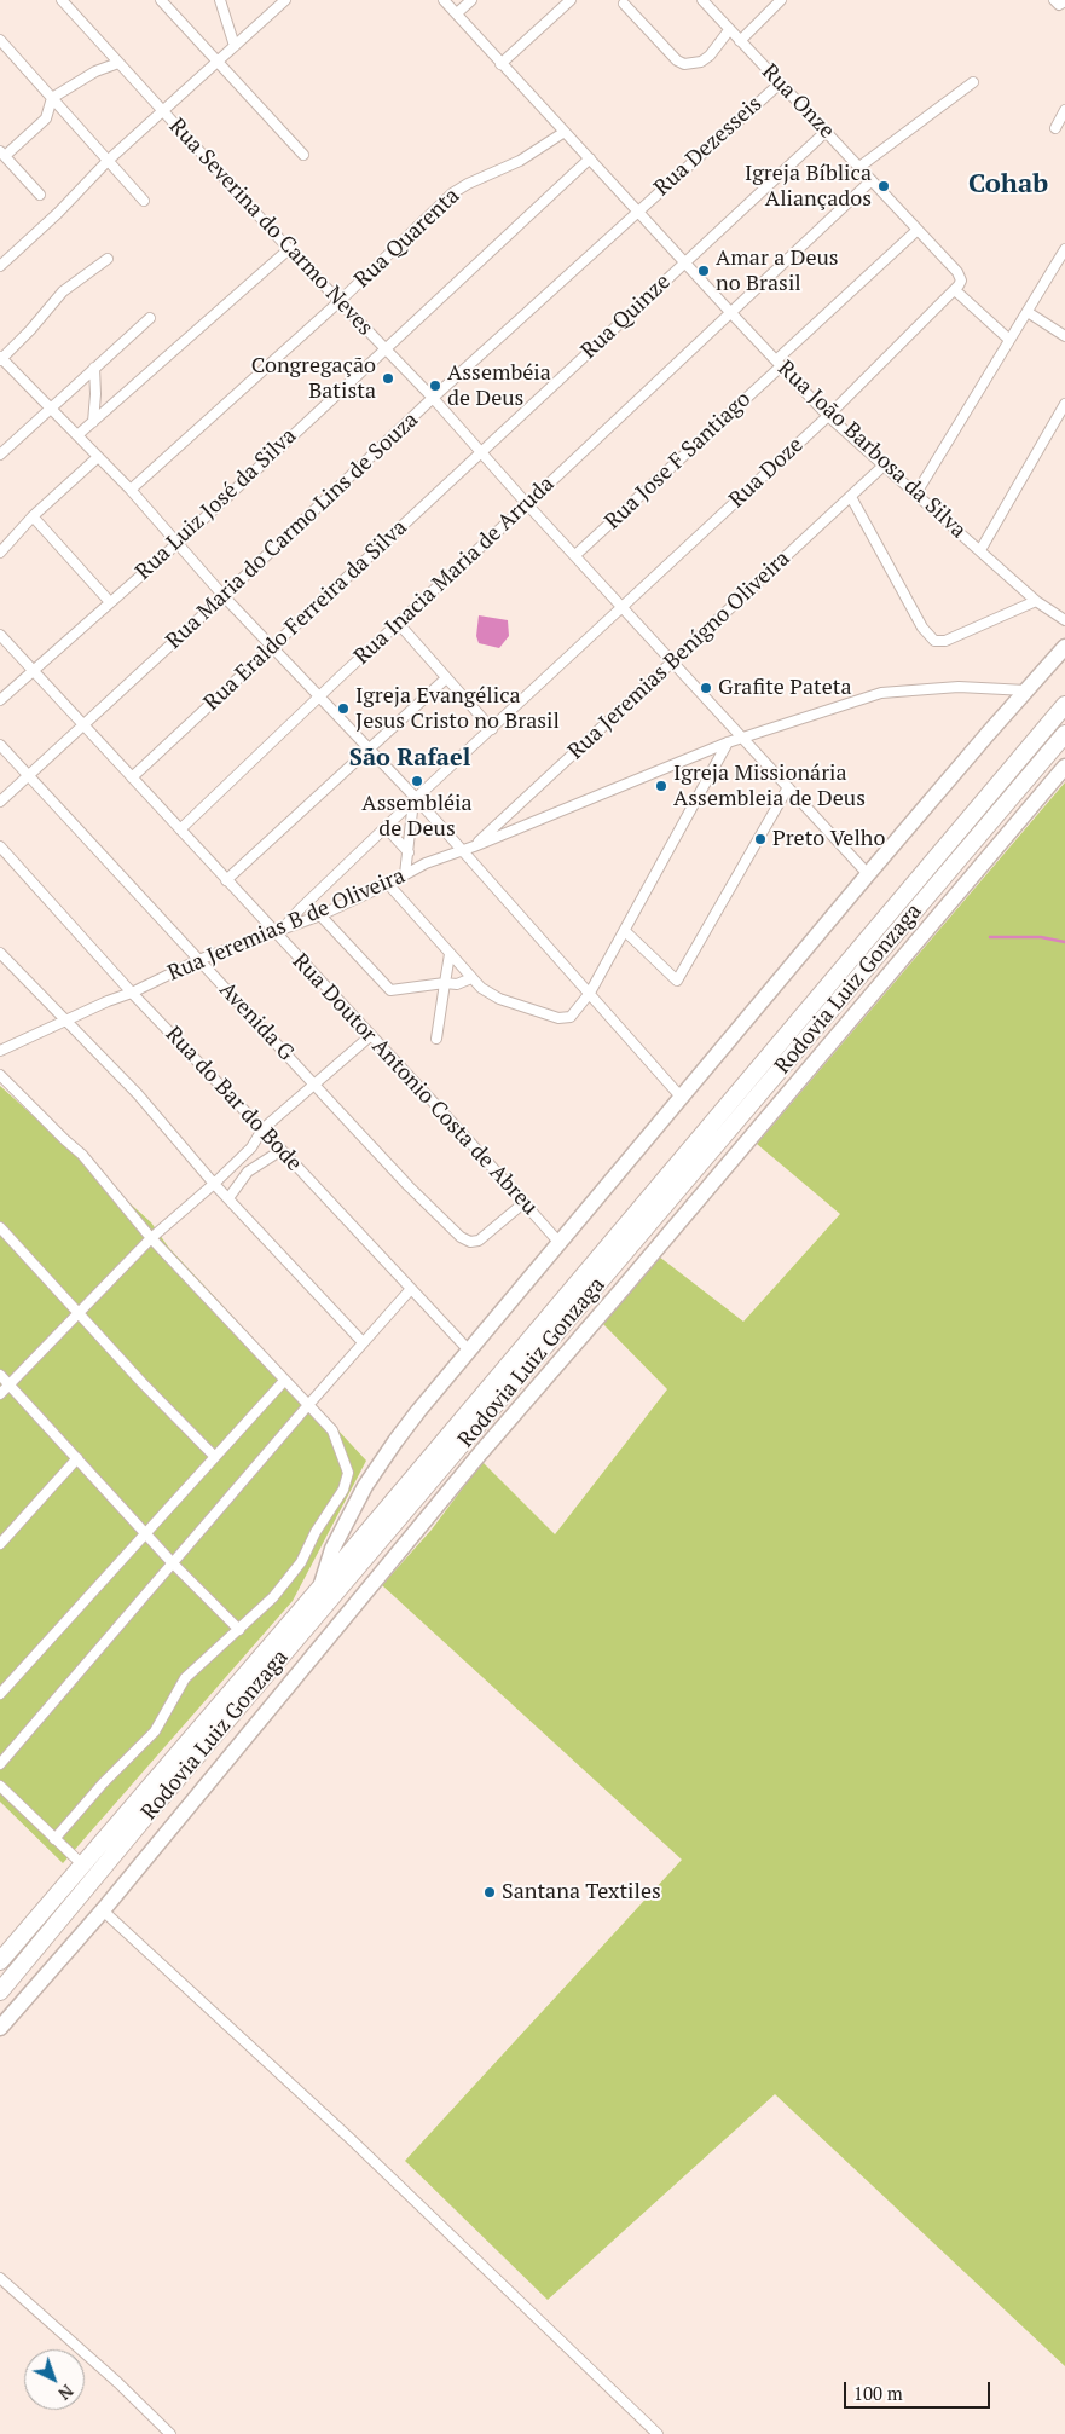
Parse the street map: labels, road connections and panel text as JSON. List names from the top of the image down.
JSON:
{
  "streets": {
    "highway": ["Rodovia Luiz Gonzaga"],
    "street": [
      "Rua Onze",
      "Rua Dezesseis",
      "Rua Severina do Carmo Neves",
      "Rua Quarenta",
      "Rua Quinze",
      "Rua João Barbosa da Silva",
      "Rua Jose F Santiago",
      "Rua Doze",
      "Rua Luiz José da Silva",
      "Rua Maria do Carmo Lins de Souza",
      "Rua Inacia Maria de Arruda",
      "Rua Eraldo Ferreira da Silva",
      "Rua Jeremias Benígno Oliveira",
      "Rua Jeremias B de Oliveira",
      "Avenida G",
      "Rua Doutor Antonio Costa de Abreu",
      "Rua do Bar do Bode"
    ]
  },
  "crossings": [
    ["Rua Onze", "Rua Dezesseis"],
    ["Rua Onze", "Rua Quinze"],
    ["Rua Onze", "Rua Jose F Santiago"],
    ["Rua Onze", "Rua Doze"],
    ["Rua Onze", "Rua Inacia Maria de Arruda"],
    ["Rua Dezesseis", "Rua João Barbosa da Silva"],
    ["Rua Dezesseis", "Rua Maria do Carmo Lins de Souza"],
    ["Rua Severina do Carmo Neves", "Rua Quarenta"],
    ["Rua Severina do Carmo Neves", "Rua Quinze"],
    ["Rua Severina do Carmo Neves", "Rua Jose F Santiago"],
    ["Rua Severina do Carmo Neves", "Rua Doze"],
    ["Rua Severina do Carmo Neves", "Rua Luiz José da Silva"],
    ["Rua Severina do Carmo Neves", "Rua Maria do Carmo Lins de Souza"],
    ["Rua Severina do Carmo Neves", "Rua Inacia Maria de Arruda"],
    ["Rua Severina do Carmo Neves", "Rua Eraldo Ferreira da Silva"],
    ["Rua Quarenta", "Rua João Barbosa da Silva"],
    ["Rua Quinze", "Rua João Barbosa da Silva"],
    ["Rua Quinze", "Rua Eraldo Ferreira da Silva"],
    ["Rua João Barbosa da Silva", "Rua Jose F Santiago"],
    ["Rua João Barbosa da Silva", "Rua Doze"],
    ["Rua João Barbosa da Silva", "Rua Luiz José da Silva"],
    ["Rua João Barbosa da Silva", "Rua Maria do Carmo Lins de Souza"],
    ["Rua João Barbosa da Silva", "Rua Inacia Maria de Arruda"],
    ["Rua João Barbosa da Silva", "Rua Jeremias Benígno Oliveira"],
    ["Rua Doze", "Rua Jeremias B de Oliveira"],
    ["Rua Doze", "Rua Doutor Antonio Costa de Abreu"],
    ["Rua Luiz José da Silva", "Rua Doutor Antonio Costa de Abreu"],
    ["Rua Maria do Carmo Lins de Souza", "Avenida G"],
    ["Rua Maria do Carmo Lins de Souza", "Rua Doutor Antonio Costa de Abreu"],
    ["Rua Inacia Maria de Arruda", "Rua Doutor Antonio Costa de Abreu"],
    ["Rua Eraldo Ferreira da Silva", "Rua Doutor Antonio Costa de Abreu"],
    ["Rua Jeremias Benígno Oliveira", "Rua Jeremias B de Oliveira"],
    ["Rua Jeremias B de Oliveira", "Avenida G"],
    ["Rua Jeremias B de Oliveira", "Rua Doutor Antonio Costa de Abreu"],
    ["Rua Jeremias B de Oliveira", "Rua do Bar do Bode"],
    ["Avenida G", "Rua Doutor Antonio Costa de Abreu"]
  ],
  "districts": ["Cohab", "São Rafael"],
  "places": [
    "Igreja Bíblica Aliançados",
    "Amar a Deus no Brasil",
    "Congregação Batista",
    "Assembéia de Deus",
    "Grafite Pateta",
    "Igreja Evangélica Jesus Cristo no Brasil",
    "Assembléia de Deus",
    "Igreja Missionária Assembleia de Deus",
    "Preto Velho",
    "Santana Textiles"
  ],
  "scale_bar": "100 m",
  "north": "bottom right"
}
